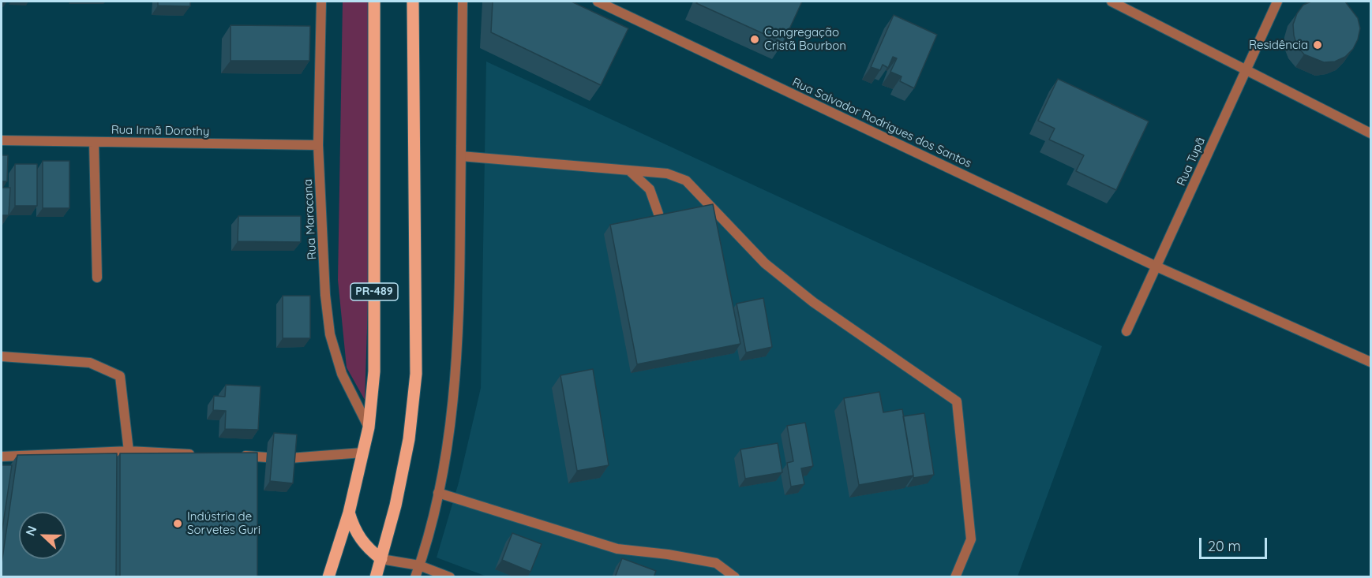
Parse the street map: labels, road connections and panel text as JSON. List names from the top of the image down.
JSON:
{
  "streets": {
    "main road": ["PR-489"],
    "street": [
      "Rua Salvador Rodrigues dos Santos",
      "Rua Irmã Dorothy",
      "Rua Tupã",
      "Rua Maracana"
    ]
  },
  "crossings": [
    ["Rua Salvador Rodrigues dos Santos", "Rua Tupã"],
    ["Rua Irmã Dorothy", "Rua Maracana"],
    ["Rua Maracana", "PR-489"]
  ],
  "places": ["Congregação Cristã Bourbon", "Residência", "Indústria de Sorvetes Guri"],
  "scale_bar": "20 m",
  "north": "left"
}
